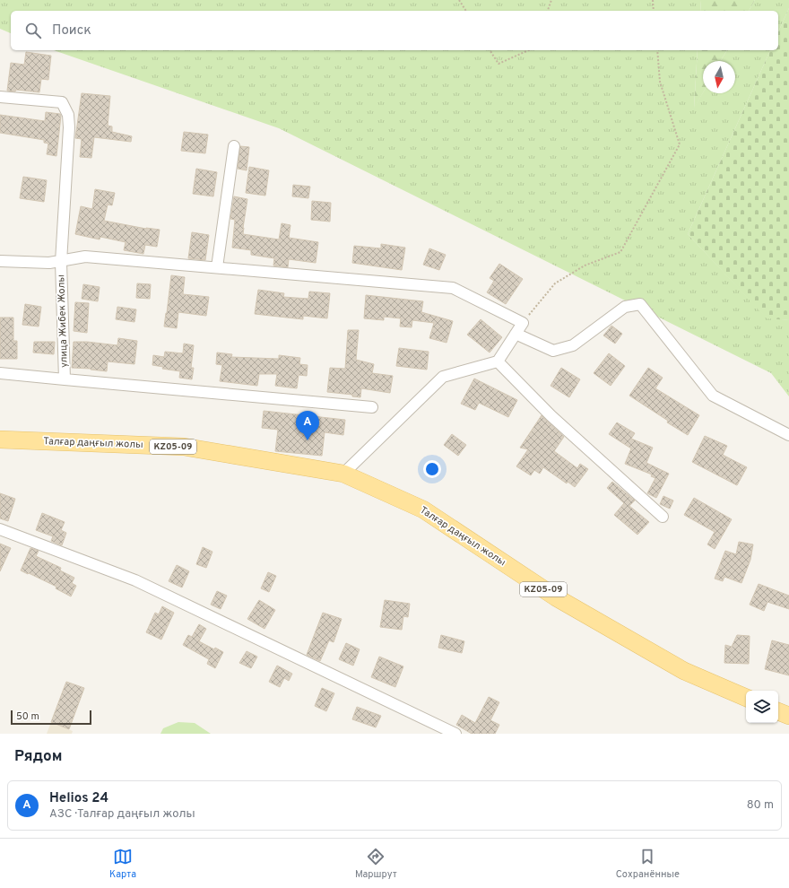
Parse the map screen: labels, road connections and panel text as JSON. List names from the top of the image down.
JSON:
{
  "streets": {
    "main road": ["Талғар даңғыл жолы", "KZ05-09"],
    "street": ["улица Жибек Жолы"]
  },
  "scale_bar": "50 m",
  "north": "bottom",
  "page": {
    "search": "Поиск",
    "pins": "A",
    "scale": "50 m",
    "heading": "Рядом",
    "list": [
      {
        "mark": "A",
        "name": "Helios 24",
        "note": "АЗС · Талғар даңғыл жолы",
        "value": "80 m"
      }
    ],
    "nav": ["Карта", "Маршрут", "Сохранённые"]
  }
}
